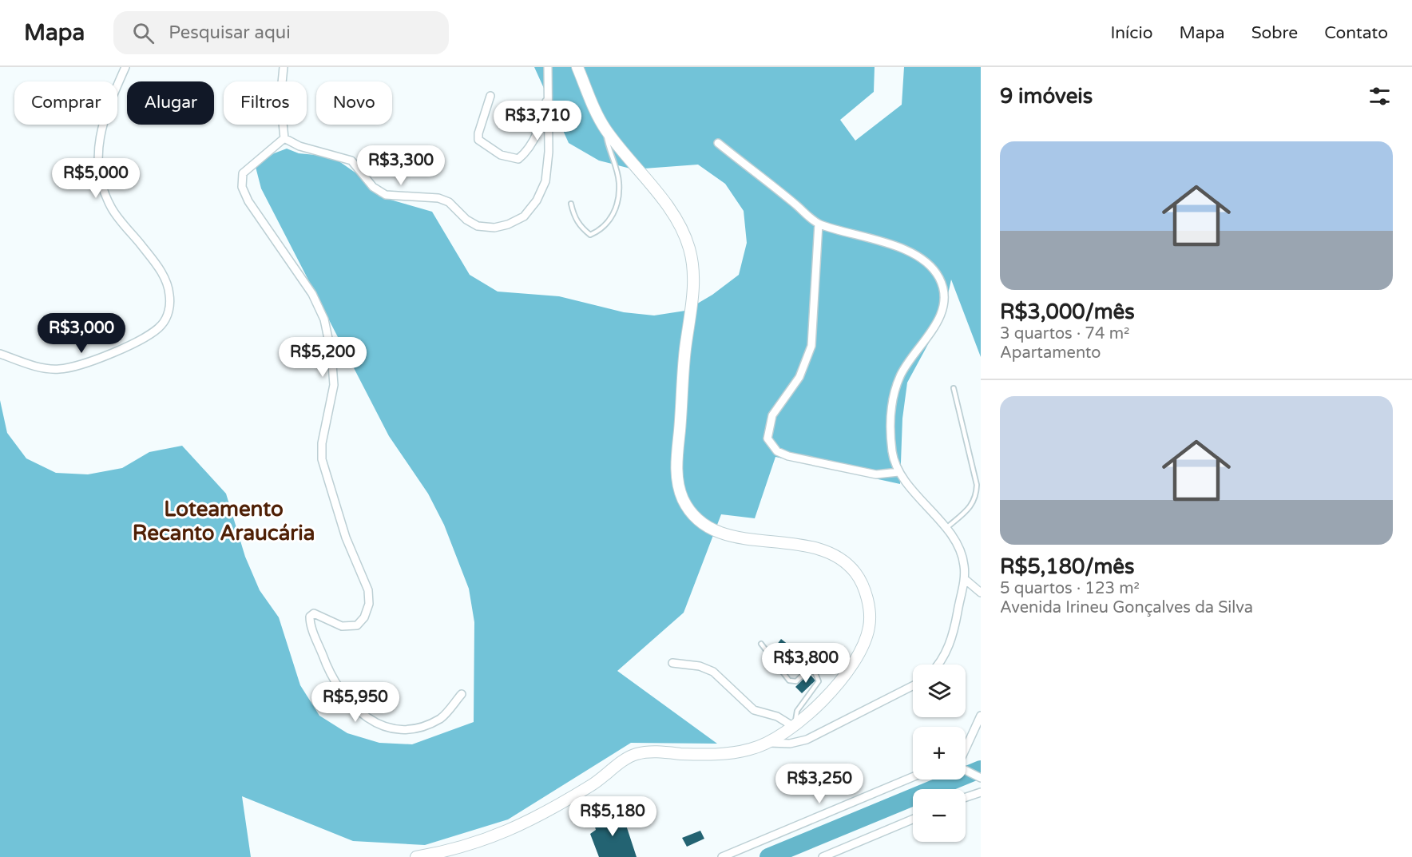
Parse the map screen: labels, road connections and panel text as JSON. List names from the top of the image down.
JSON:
{
  "districts": ["Loteamento Recanto Araucária"],
  "page": {
    "header": "Mapa",
    "search": "Pesquisar aqui",
    "nav": [
      "Início",
      "Mapa",
      "Sobre",
      "Contato"
    ],
    "heading": "9 imóveis",
    "chip": [
      "Comprar",
      "Alugar",
      "Filtros",
      "Novo"
    ],
    "price": [
      "R$3,710",
      "R$3,300",
      "R$5,000",
      "R$3,000",
      "R$5,200",
      "R$3,800",
      "R$5,950",
      "R$3,250",
      "R$5,180"
    ],
    "list": [
      {
        "name": "R$3,000/mês",
        "note": "3 quartos · 74 m² · Apartamento"
      },
      {
        "name": "R$5,180/mês",
        "note": "5 quartos · 123 m² · Avenida Irineu Gonçalves da Silva"
      }
    ],
    "map_buttons": ["+", "−"]
  }
}
